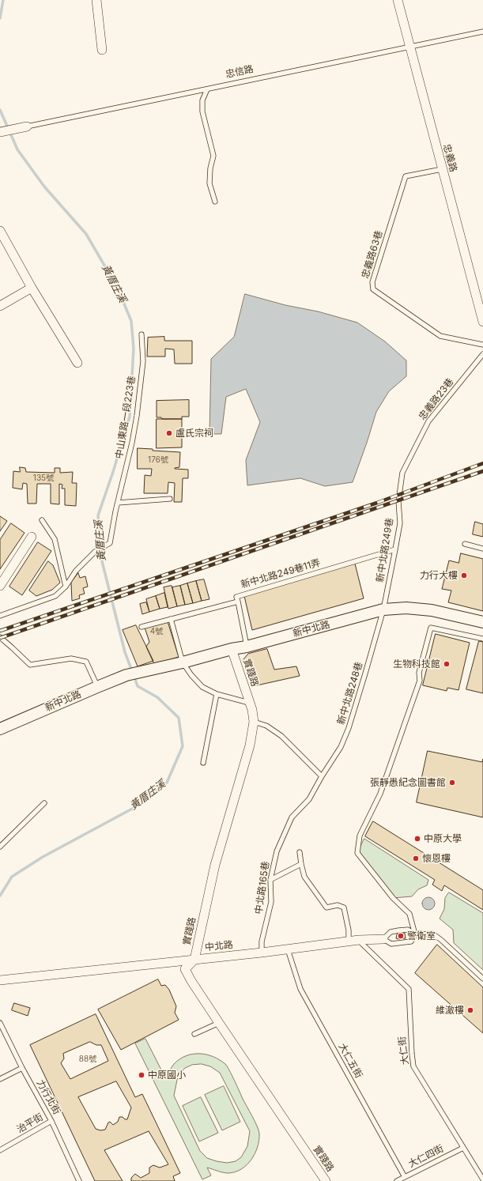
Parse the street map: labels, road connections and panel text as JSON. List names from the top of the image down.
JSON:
{
  "streets": {
    "street": [
      "忠信路",
      "忠義路",
      "新中北路",
      "實踐路",
      "中北路"
    ],
    "lane": [
      "忠義路63巷",
      "忠義路23巷",
      "中山東路一段223巷",
      "新中北路249巷",
      "新中北路249巷11弄",
      "新中北路248巷",
      "中北路165巷",
      "大仁街",
      "大仁五街",
      "力行北街",
      "治平街",
      "大仁四街"
    ]
  },
  "crossings": [
    ["忠信路", "忠義路"],
    ["忠義路", "忠義路63巷"],
    ["忠義路23巷", "新中北路249巷"],
    ["新中北路249巷", "新中北路249巷11弄"],
    ["新中北路249巷", "新中北路"],
    ["新中北路249巷", "新中北路248巷"],
    ["新中北路", "實踐路"],
    ["新中北路", "新中北路248巷"],
    ["實踐路", "中北路"],
    ["新中北路248巷", "中北路165巷"],
    ["中北路165巷", "中北路"],
    ["中北路", "大仁街"],
    ["中北路", "大仁五街"],
    ["大仁街", "大仁四街"],
    ["大仁五街", "大仁四街"],
    ["力行北街", "治平街"]
  ],
  "water": ["黃厝庄溪"],
  "places": [
    "盧氏宗祠",
    "力行大樓",
    "生物科技館",
    "張靜愚紀念圖書館",
    "中原大學",
    "懷恩樓",
    "警衛室",
    "維澈樓",
    "中原國小"
  ],
  "house_numbers": [
    "176號",
    "135號",
    "4號",
    "88號"
  ]
}
